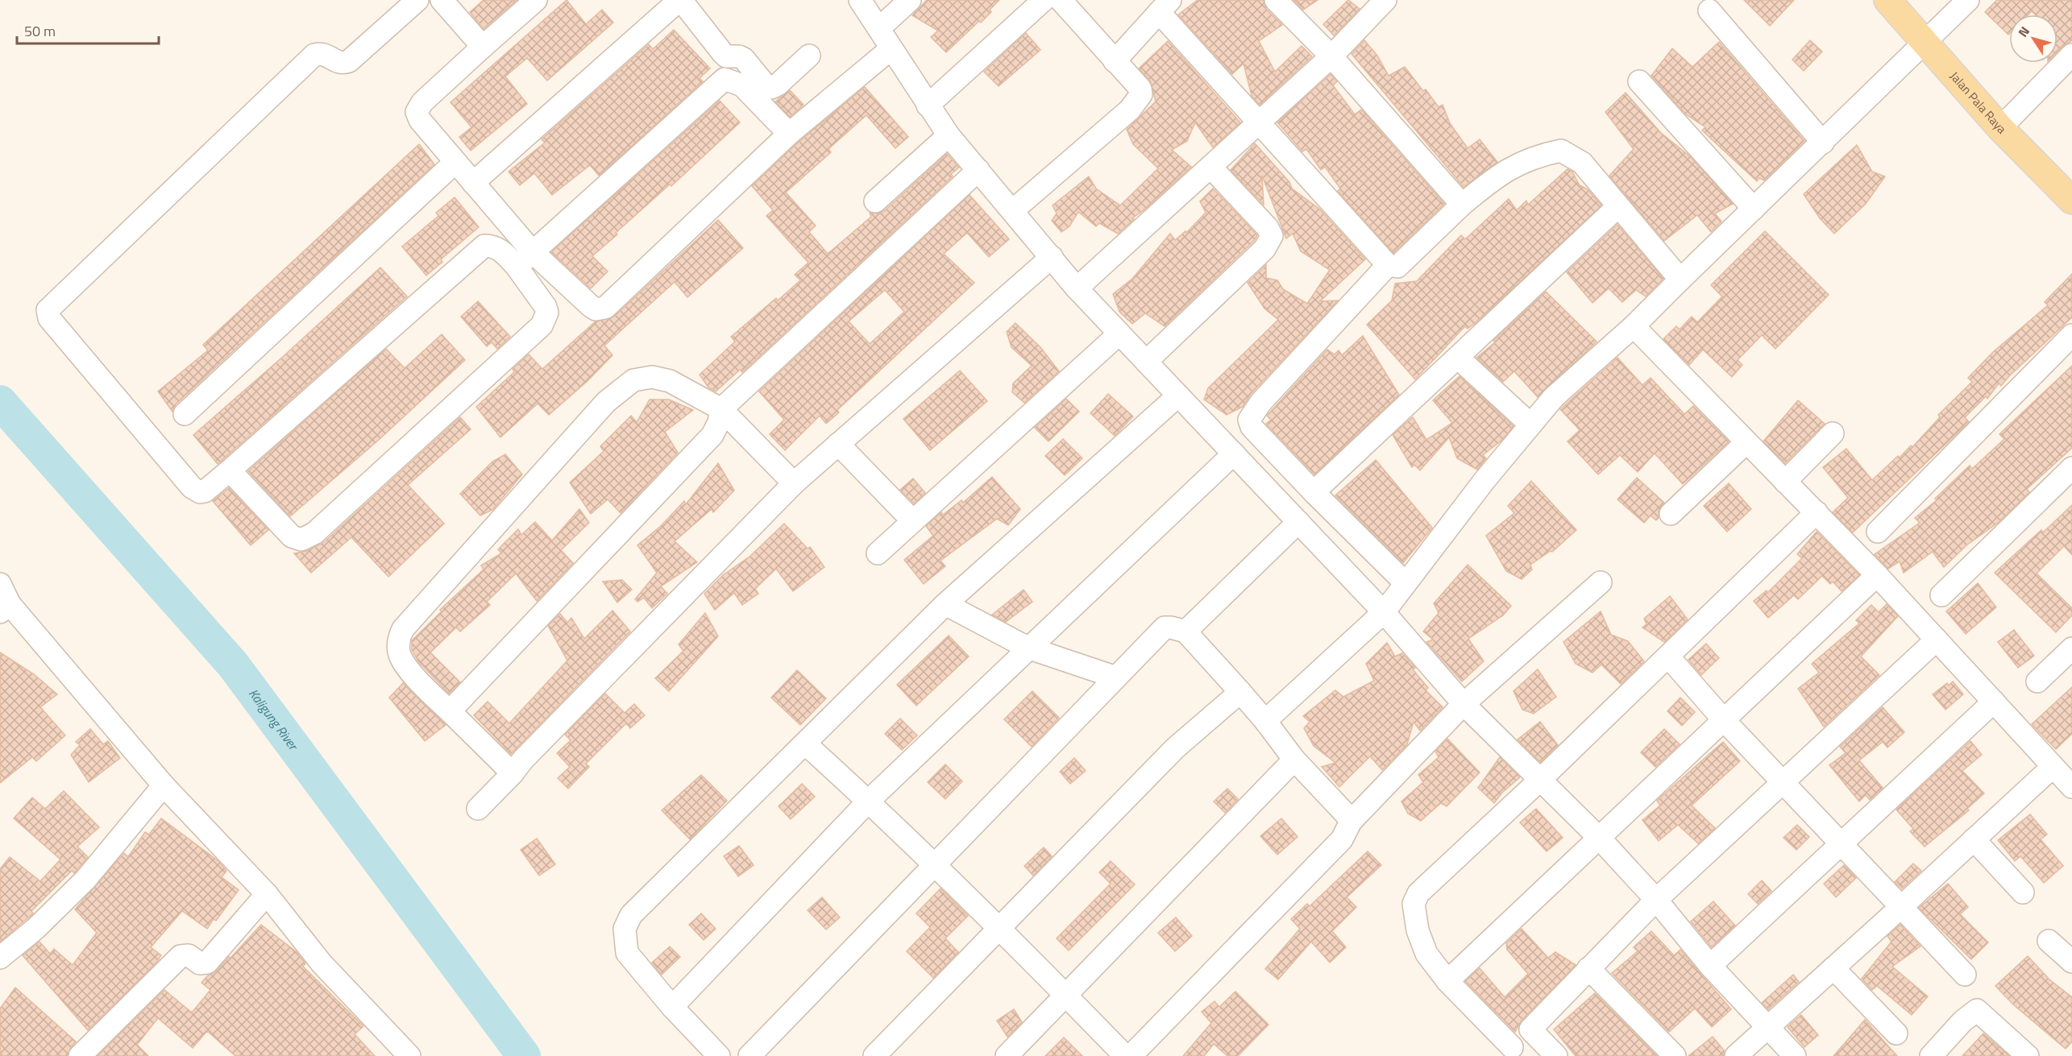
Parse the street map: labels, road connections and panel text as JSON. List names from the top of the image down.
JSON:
{
  "streets": {
    "main road": ["Jalan Pala Raya"]
  },
  "water": ["Kaligung River"],
  "scale_bar": "50 m",
  "north": "top left"
}
